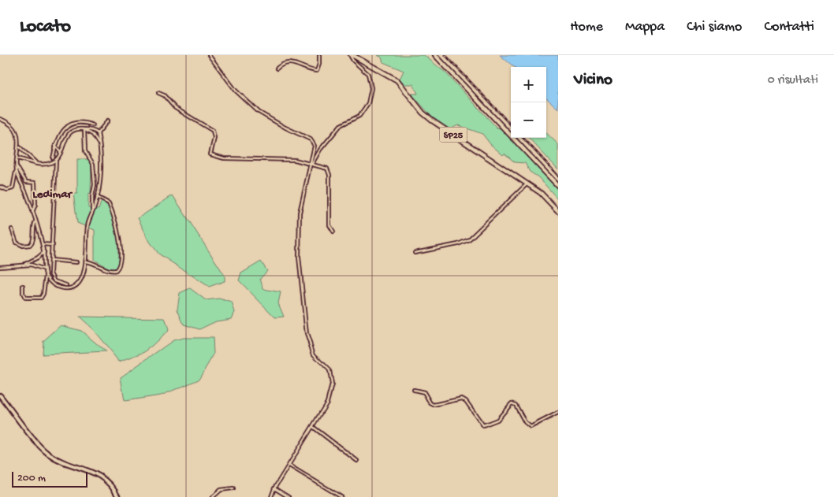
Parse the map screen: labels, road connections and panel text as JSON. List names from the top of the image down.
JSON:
{
  "streets": {
    "main road": ["SP25"]
  },
  "districts": ["Ledimar"],
  "scale_bar": "200 m",
  "page": {
    "header": "Locato",
    "nav": [
      "Home",
      "Mappa",
      "Chi siamo",
      "Contatti"
    ],
    "heading": ["Vicino", "0 risultati"],
    "map_buttons": ["+", "−"],
    "scale": "200 m"
  }
}
